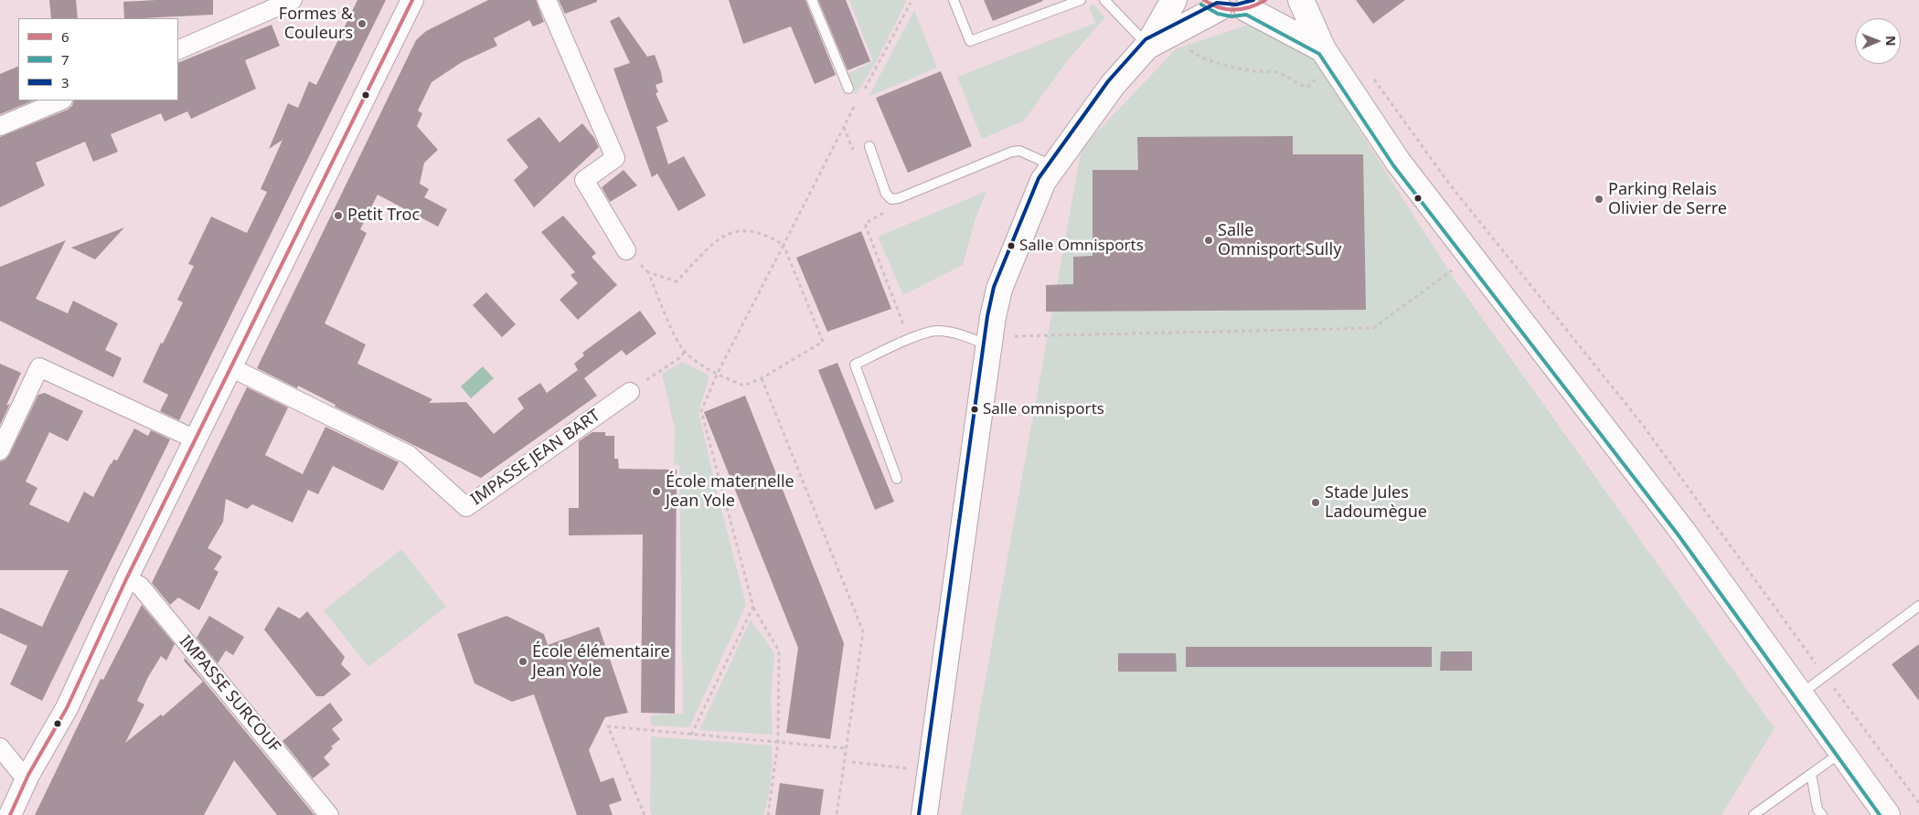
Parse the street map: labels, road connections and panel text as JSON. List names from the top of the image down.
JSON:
{
  "streets": {
    "street": ["IMPASSE JEAN BART", "IMPASSE SURCOUF"]
  },
  "places": [
    "Formes & Couleurs",
    "Parking Relais Olivier de Serre",
    "Petit Troc",
    "Salle Omnisport Sully",
    "Salle Omnisports",
    "Salle omnisports",
    "École maternelle Jean Yole",
    "Stade Jules Ladoumègue",
    "École élémentaire Jean Yole"
  ],
  "lines": ["transit line 6", "transit line 3", "transit line 7"],
  "legend": ["6", "7", "3"],
  "north": "right"
}
